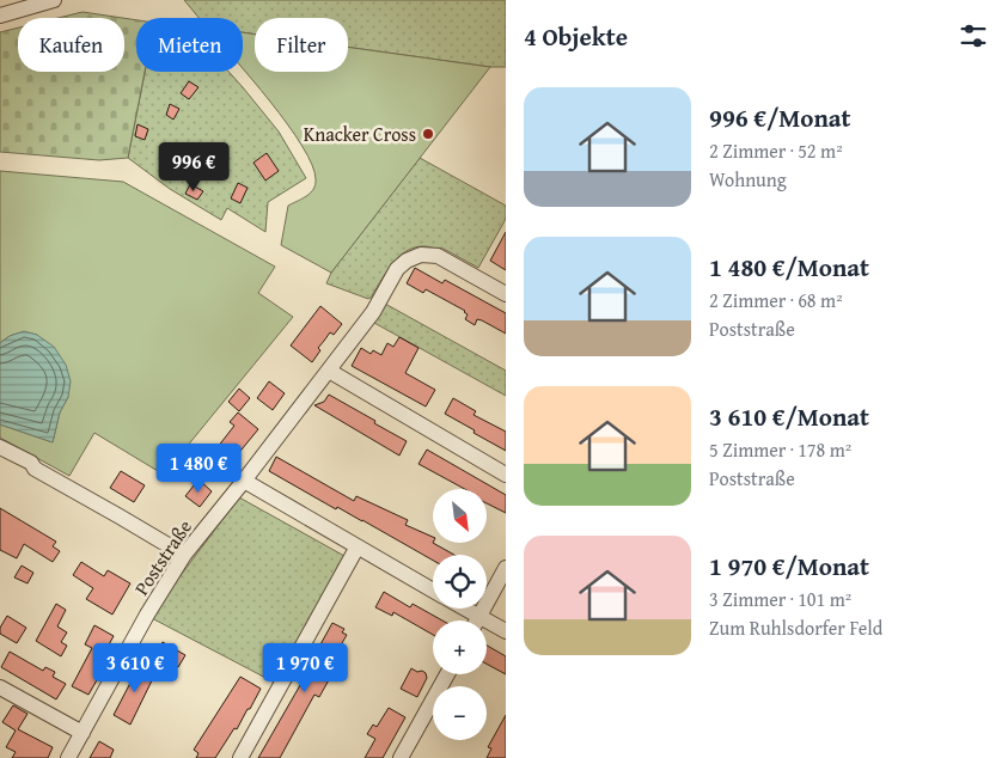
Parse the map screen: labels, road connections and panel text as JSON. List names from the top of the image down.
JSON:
{
  "streets": {
    "street": ["Poststraße"]
  },
  "places": ["Knacker Cross"],
  "north": "bottom right",
  "page": {
    "heading": "4 Objekte",
    "chip": ["Kaufen", "Mieten", "Filter"],
    "list": [
      {
        "name": "996 €/Monat",
        "note": "2 Zimmer · 52 m² · Wohnung"
      },
      {
        "name": "1 480 €/Monat",
        "note": "2 Zimmer · 68 m² · Poststraße"
      },
      {
        "name": "3 610 €/Monat",
        "note": "5 Zimmer · 178 m² · Poststraße"
      },
      {
        "name": "1 970 €/Monat",
        "note": "3 Zimmer · 101 m² · Zum Ruhlsdorfer Feld"
      }
    ],
    "price": [
      "996 €",
      "1 480 €",
      "3 610 €",
      "1 970 €"
    ],
    "map_buttons": ["+", "−"]
  }
}
